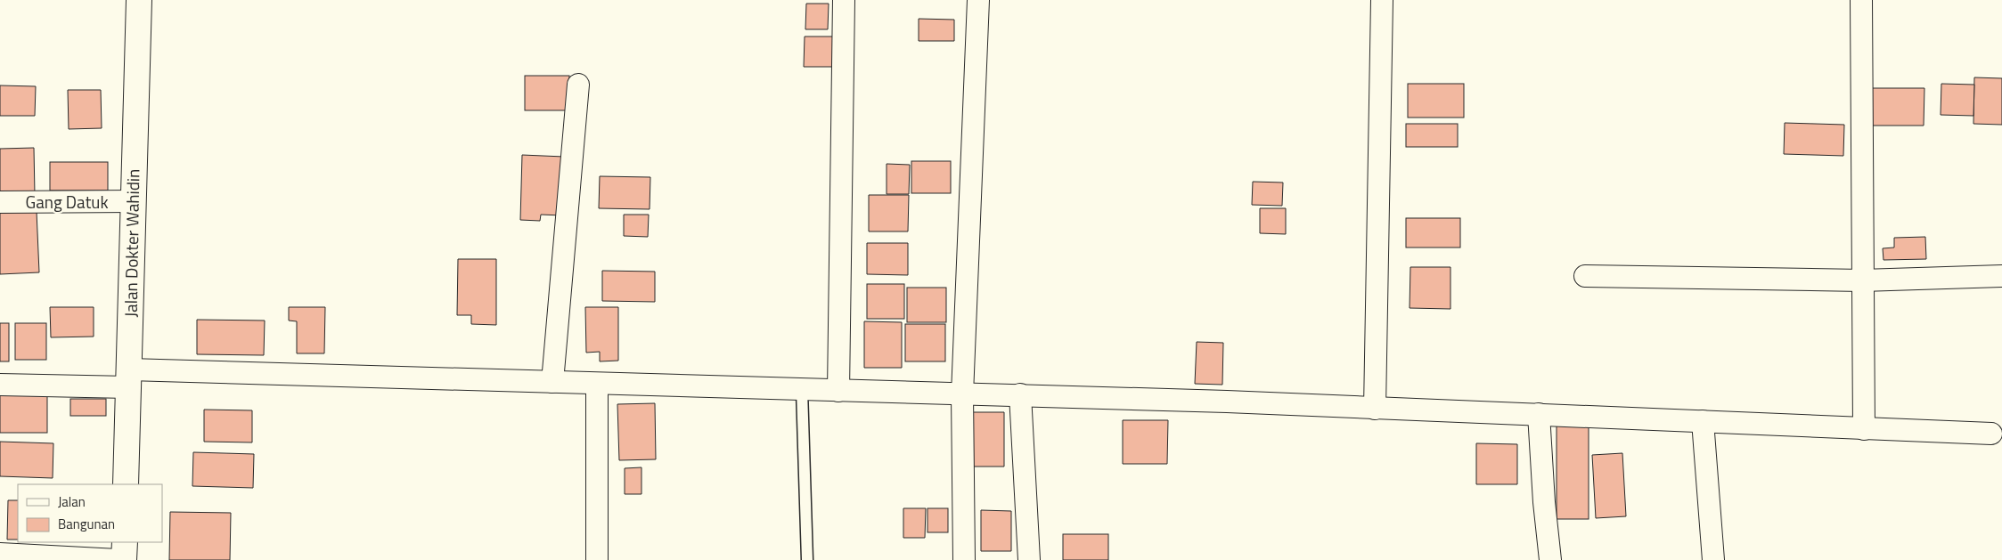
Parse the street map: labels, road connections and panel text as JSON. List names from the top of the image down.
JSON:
{
  "streets": {
    "street": ["Gang Datuk", "Jalan Dokter Wahidin"]
  },
  "crossings": [
    ["Gang Datuk", "Jalan Dokter Wahidin"]
  ],
  "legend": ["Jalan", "Bangunan"]
}
